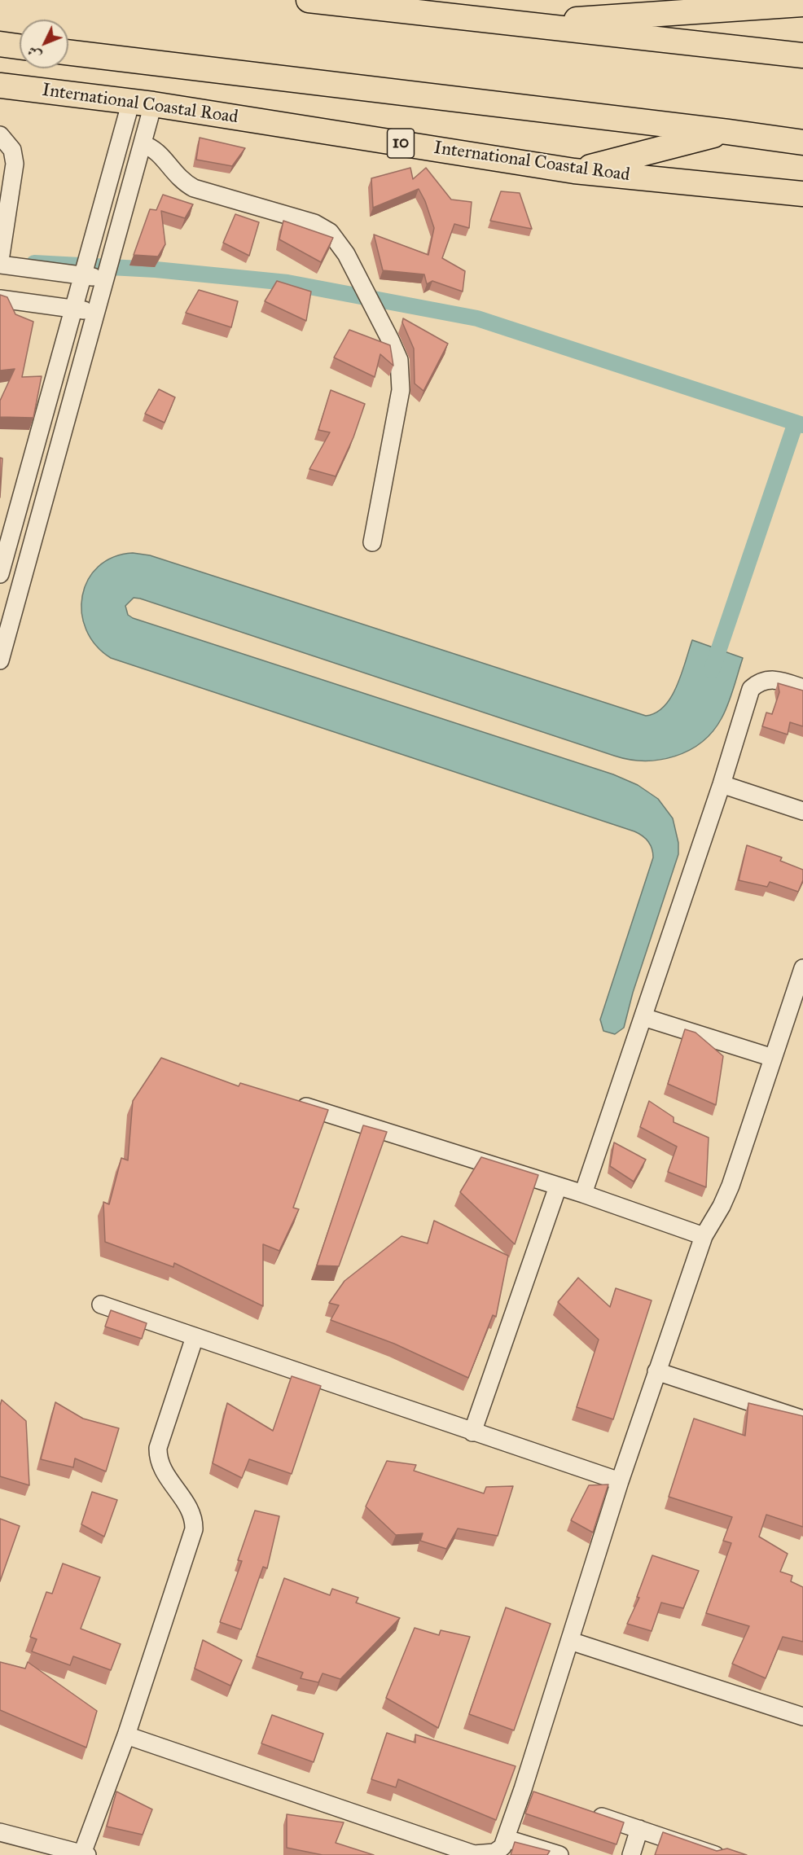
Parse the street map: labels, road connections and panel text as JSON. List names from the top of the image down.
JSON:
{
  "streets": {
    "highway": ["International Coastal Road", "10"]
  },
  "north": "bottom left"
}
